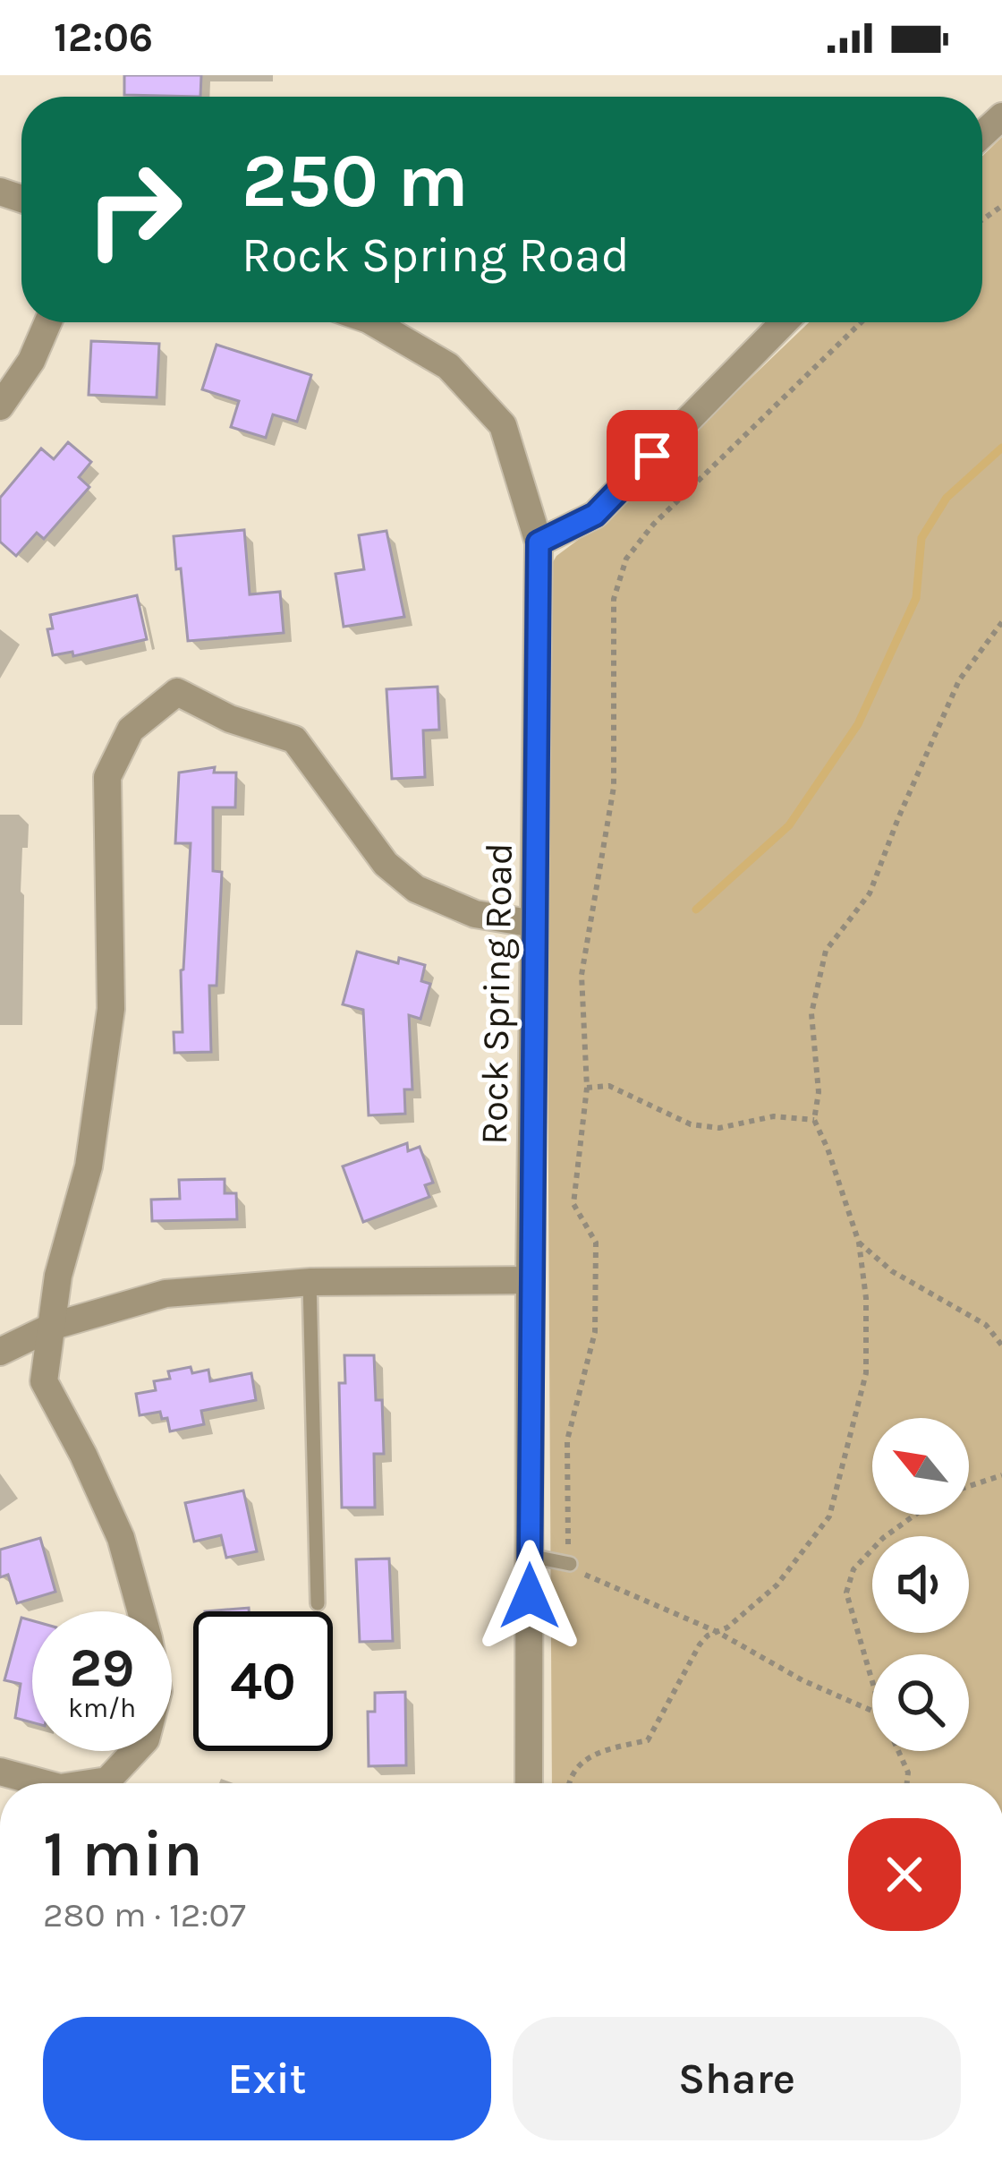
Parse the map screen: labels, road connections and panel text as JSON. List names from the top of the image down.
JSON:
{
  "streets": {
    "street": ["Rock Spring Road"]
  },
  "north": "top left",
  "page": {
    "status": "12:06",
    "turn": ["250 m", "Rock Spring Road"],
    "speed": "29 km/h",
    "limit": "40",
    "heading": ["1 min", "280 m · 12:07"],
    "buttons": ["Exit", "Share"]
  }
}
